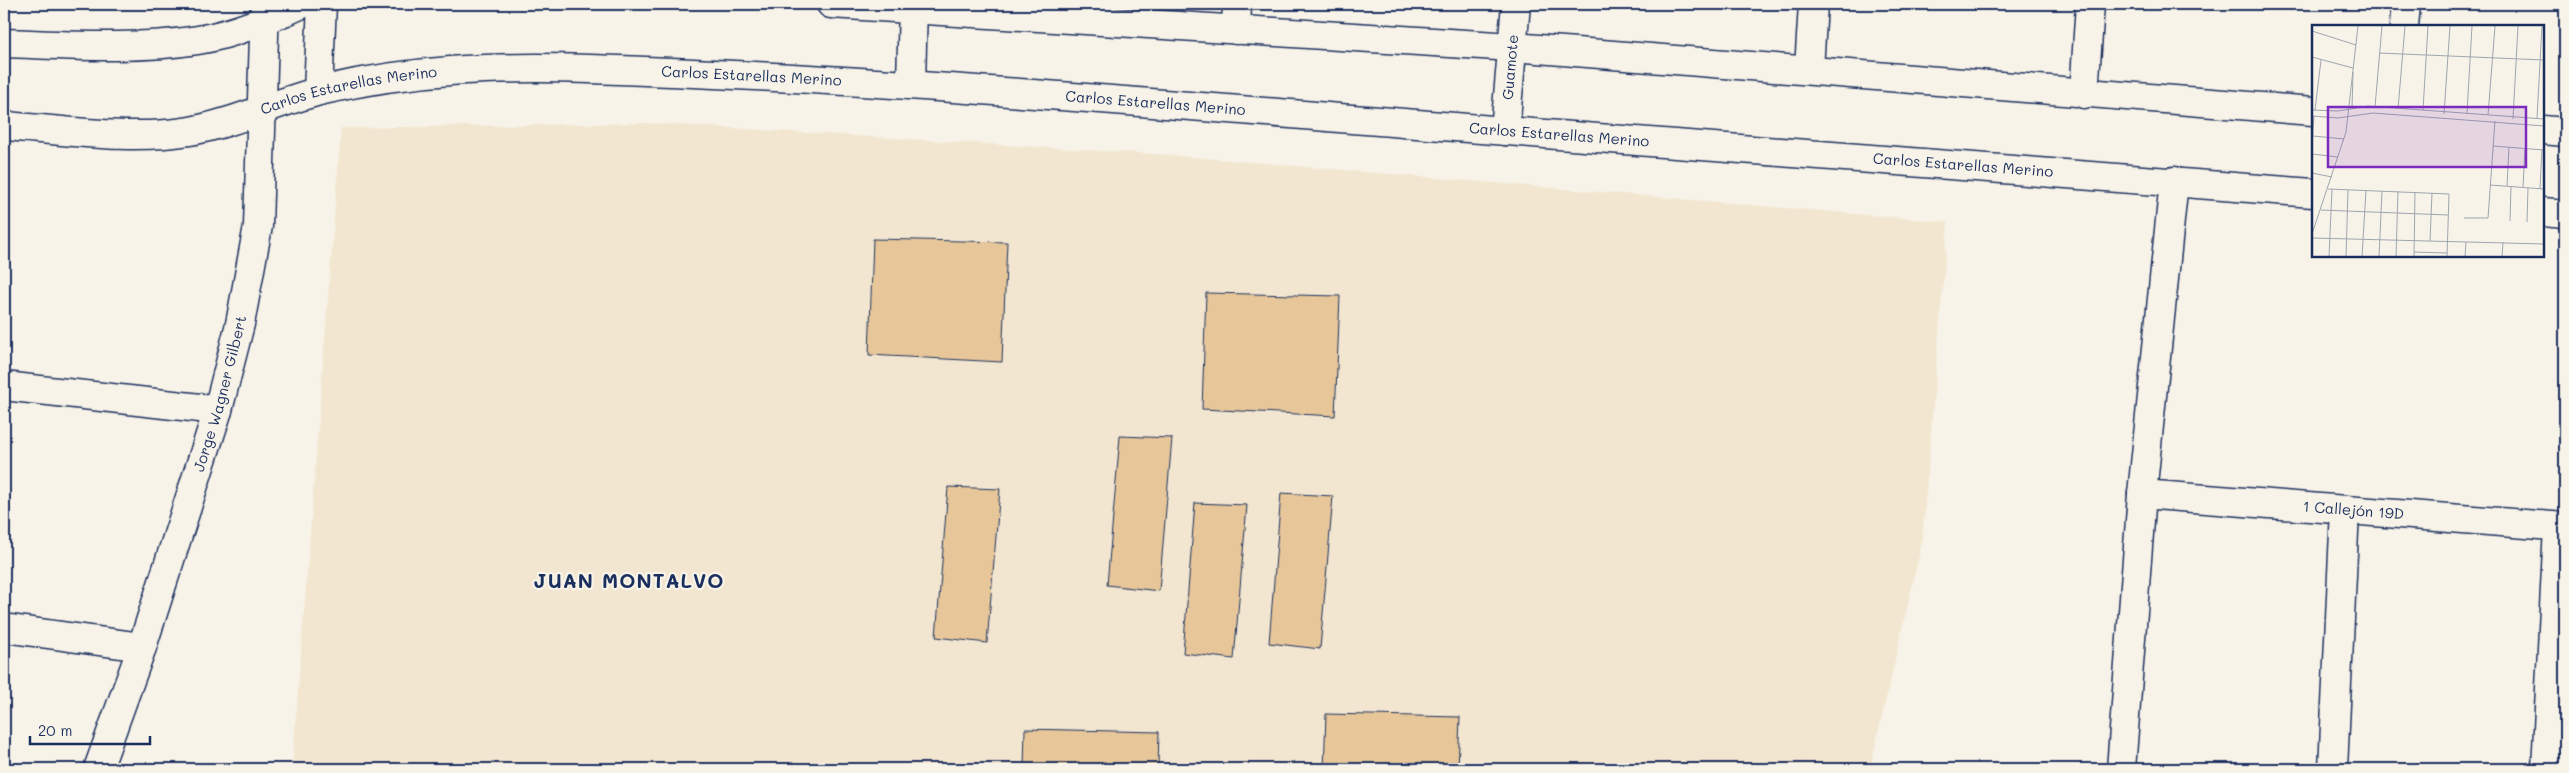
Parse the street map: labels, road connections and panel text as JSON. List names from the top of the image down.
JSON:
{
  "streets": {
    "street": [
      "Guamote",
      "Carlos Estarellas Merino",
      "Jorge Wagner Gilbert",
      "1 Callejón 19D"
    ]
  },
  "crossings": [
    ["Guamote", "Carlos Estarellas Merino"],
    ["Carlos Estarellas Merino", "Jorge Wagner Gilbert"]
  ],
  "districts": ["JUAN MONTALVO"],
  "scale_bar": "20 m"
}
